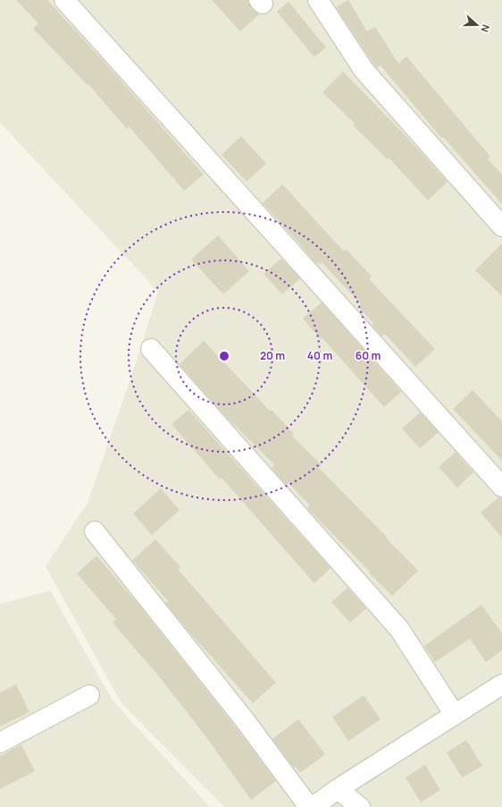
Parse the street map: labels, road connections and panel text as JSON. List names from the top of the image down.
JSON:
{
  "north": "right",
  "rings": ["20 m", "40 m", "60 m"]
}
